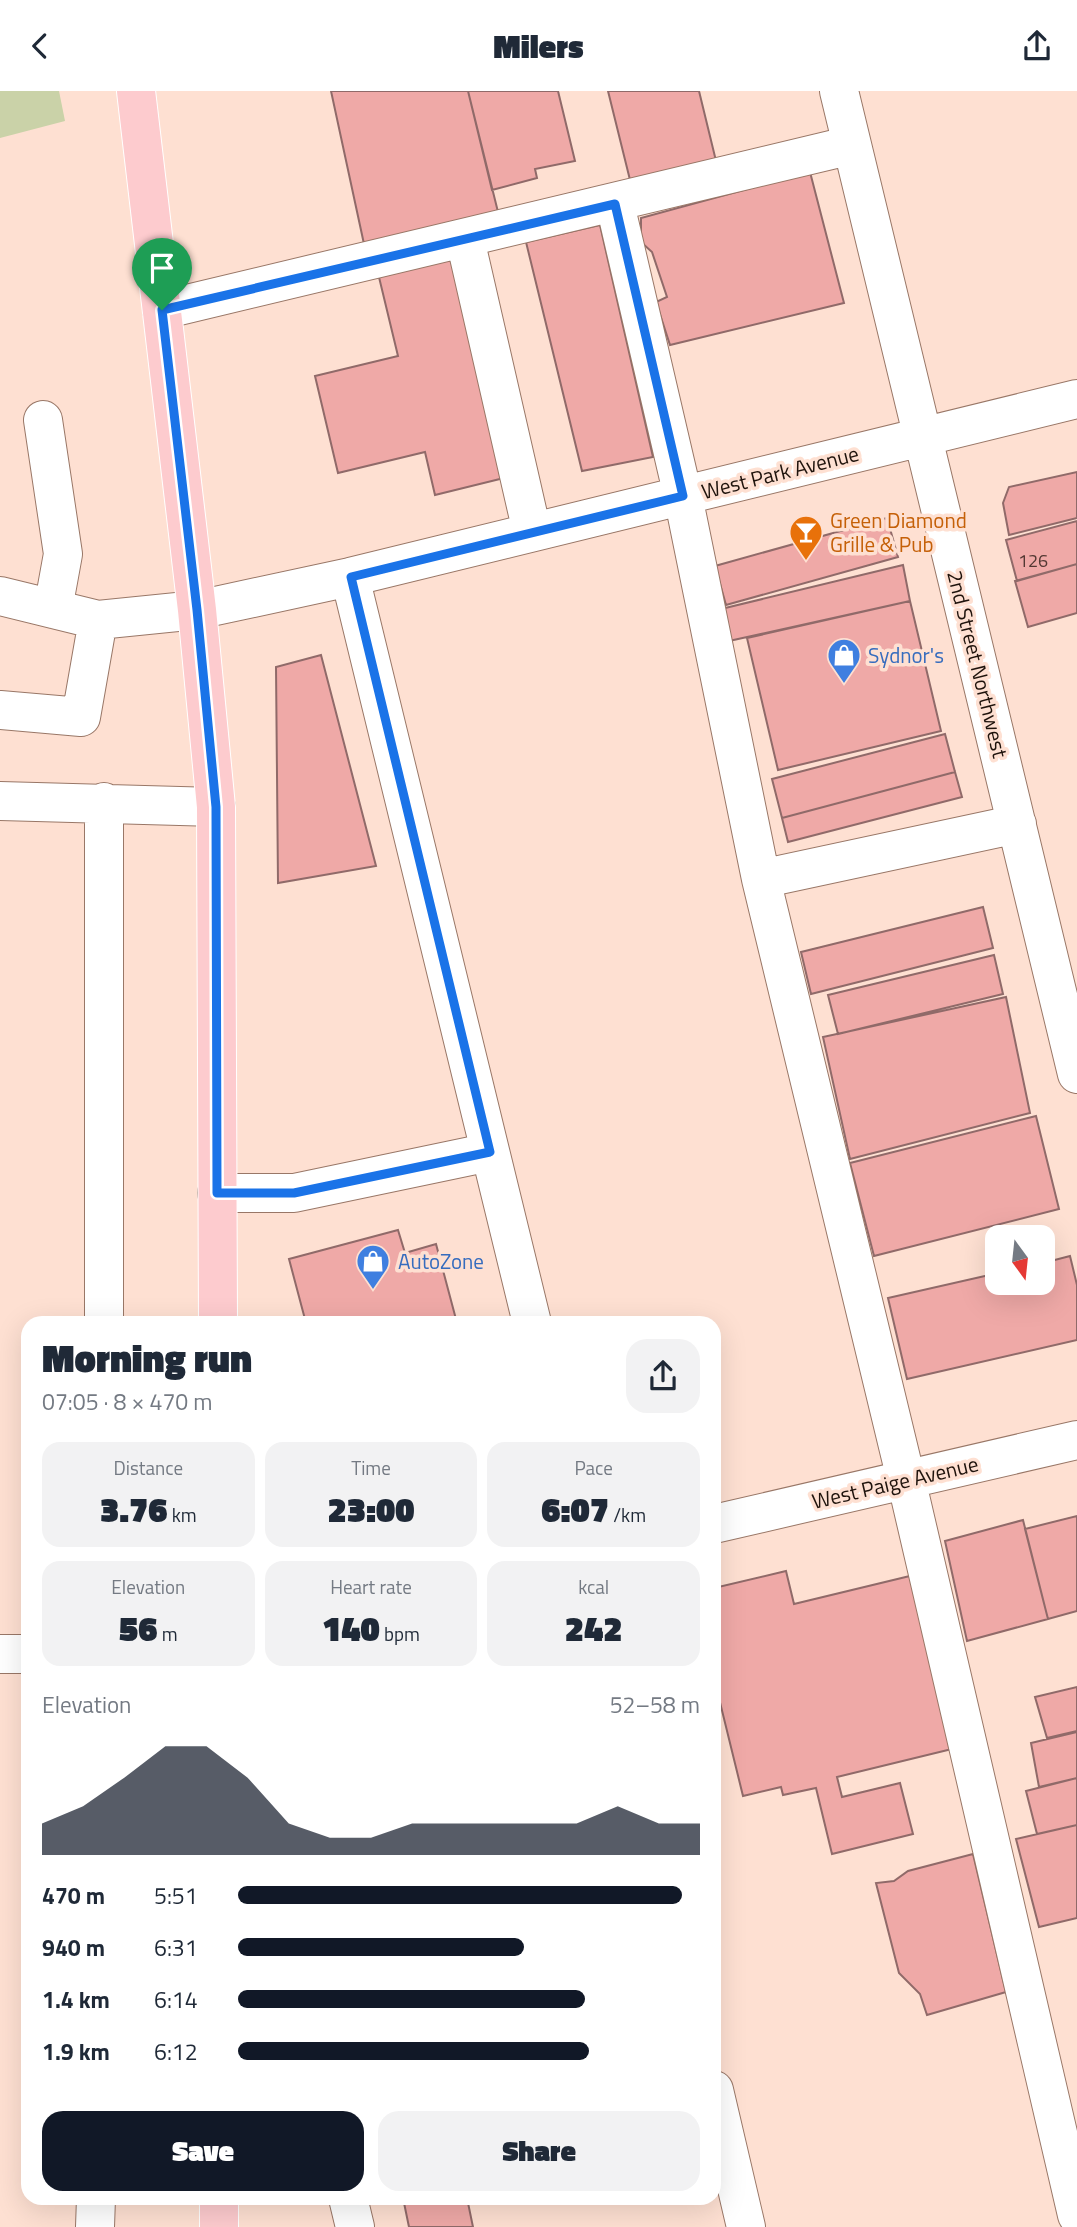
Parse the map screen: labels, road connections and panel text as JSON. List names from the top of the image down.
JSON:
{
  "streets": {
    "street": ["West Park Avenue", "2nd Street Northwest", "West Paige Avenue"]
  },
  "crossings": [
    ["West Park Avenue", "2nd Street Northwest"]
  ],
  "places": {
    "bar": ["Green Diamond Grille & Pub"],
    "shop": ["Sydnor's", "AutoZone"]
  },
  "house_numbers": ["126"],
  "north": "bottom",
  "page": {
    "header": "Milers",
    "heading": ["Morning run", "07:05 · 8 × 470 m"],
    "stats": [
      ["Distance", "3.76 km"],
      ["Time", "23:00"],
      ["Pace", "6:07 /km"],
      ["Elevation", "56 m"],
      ["Heart rate", "140 bpm"],
      ["kcal", "242"]
    ],
    "chart": ["Elevation", "52–58 m"],
    "list": [
      {
        "name": "470 m",
        "note": "5:51"
      },
      {
        "name": "940 m",
        "note": "6:31"
      },
      {
        "name": "1.4 km",
        "note": "6:14"
      },
      {
        "name": "1.9 km",
        "note": "6:12"
      }
    ],
    "buttons": ["Save", "Share"]
  }
}
